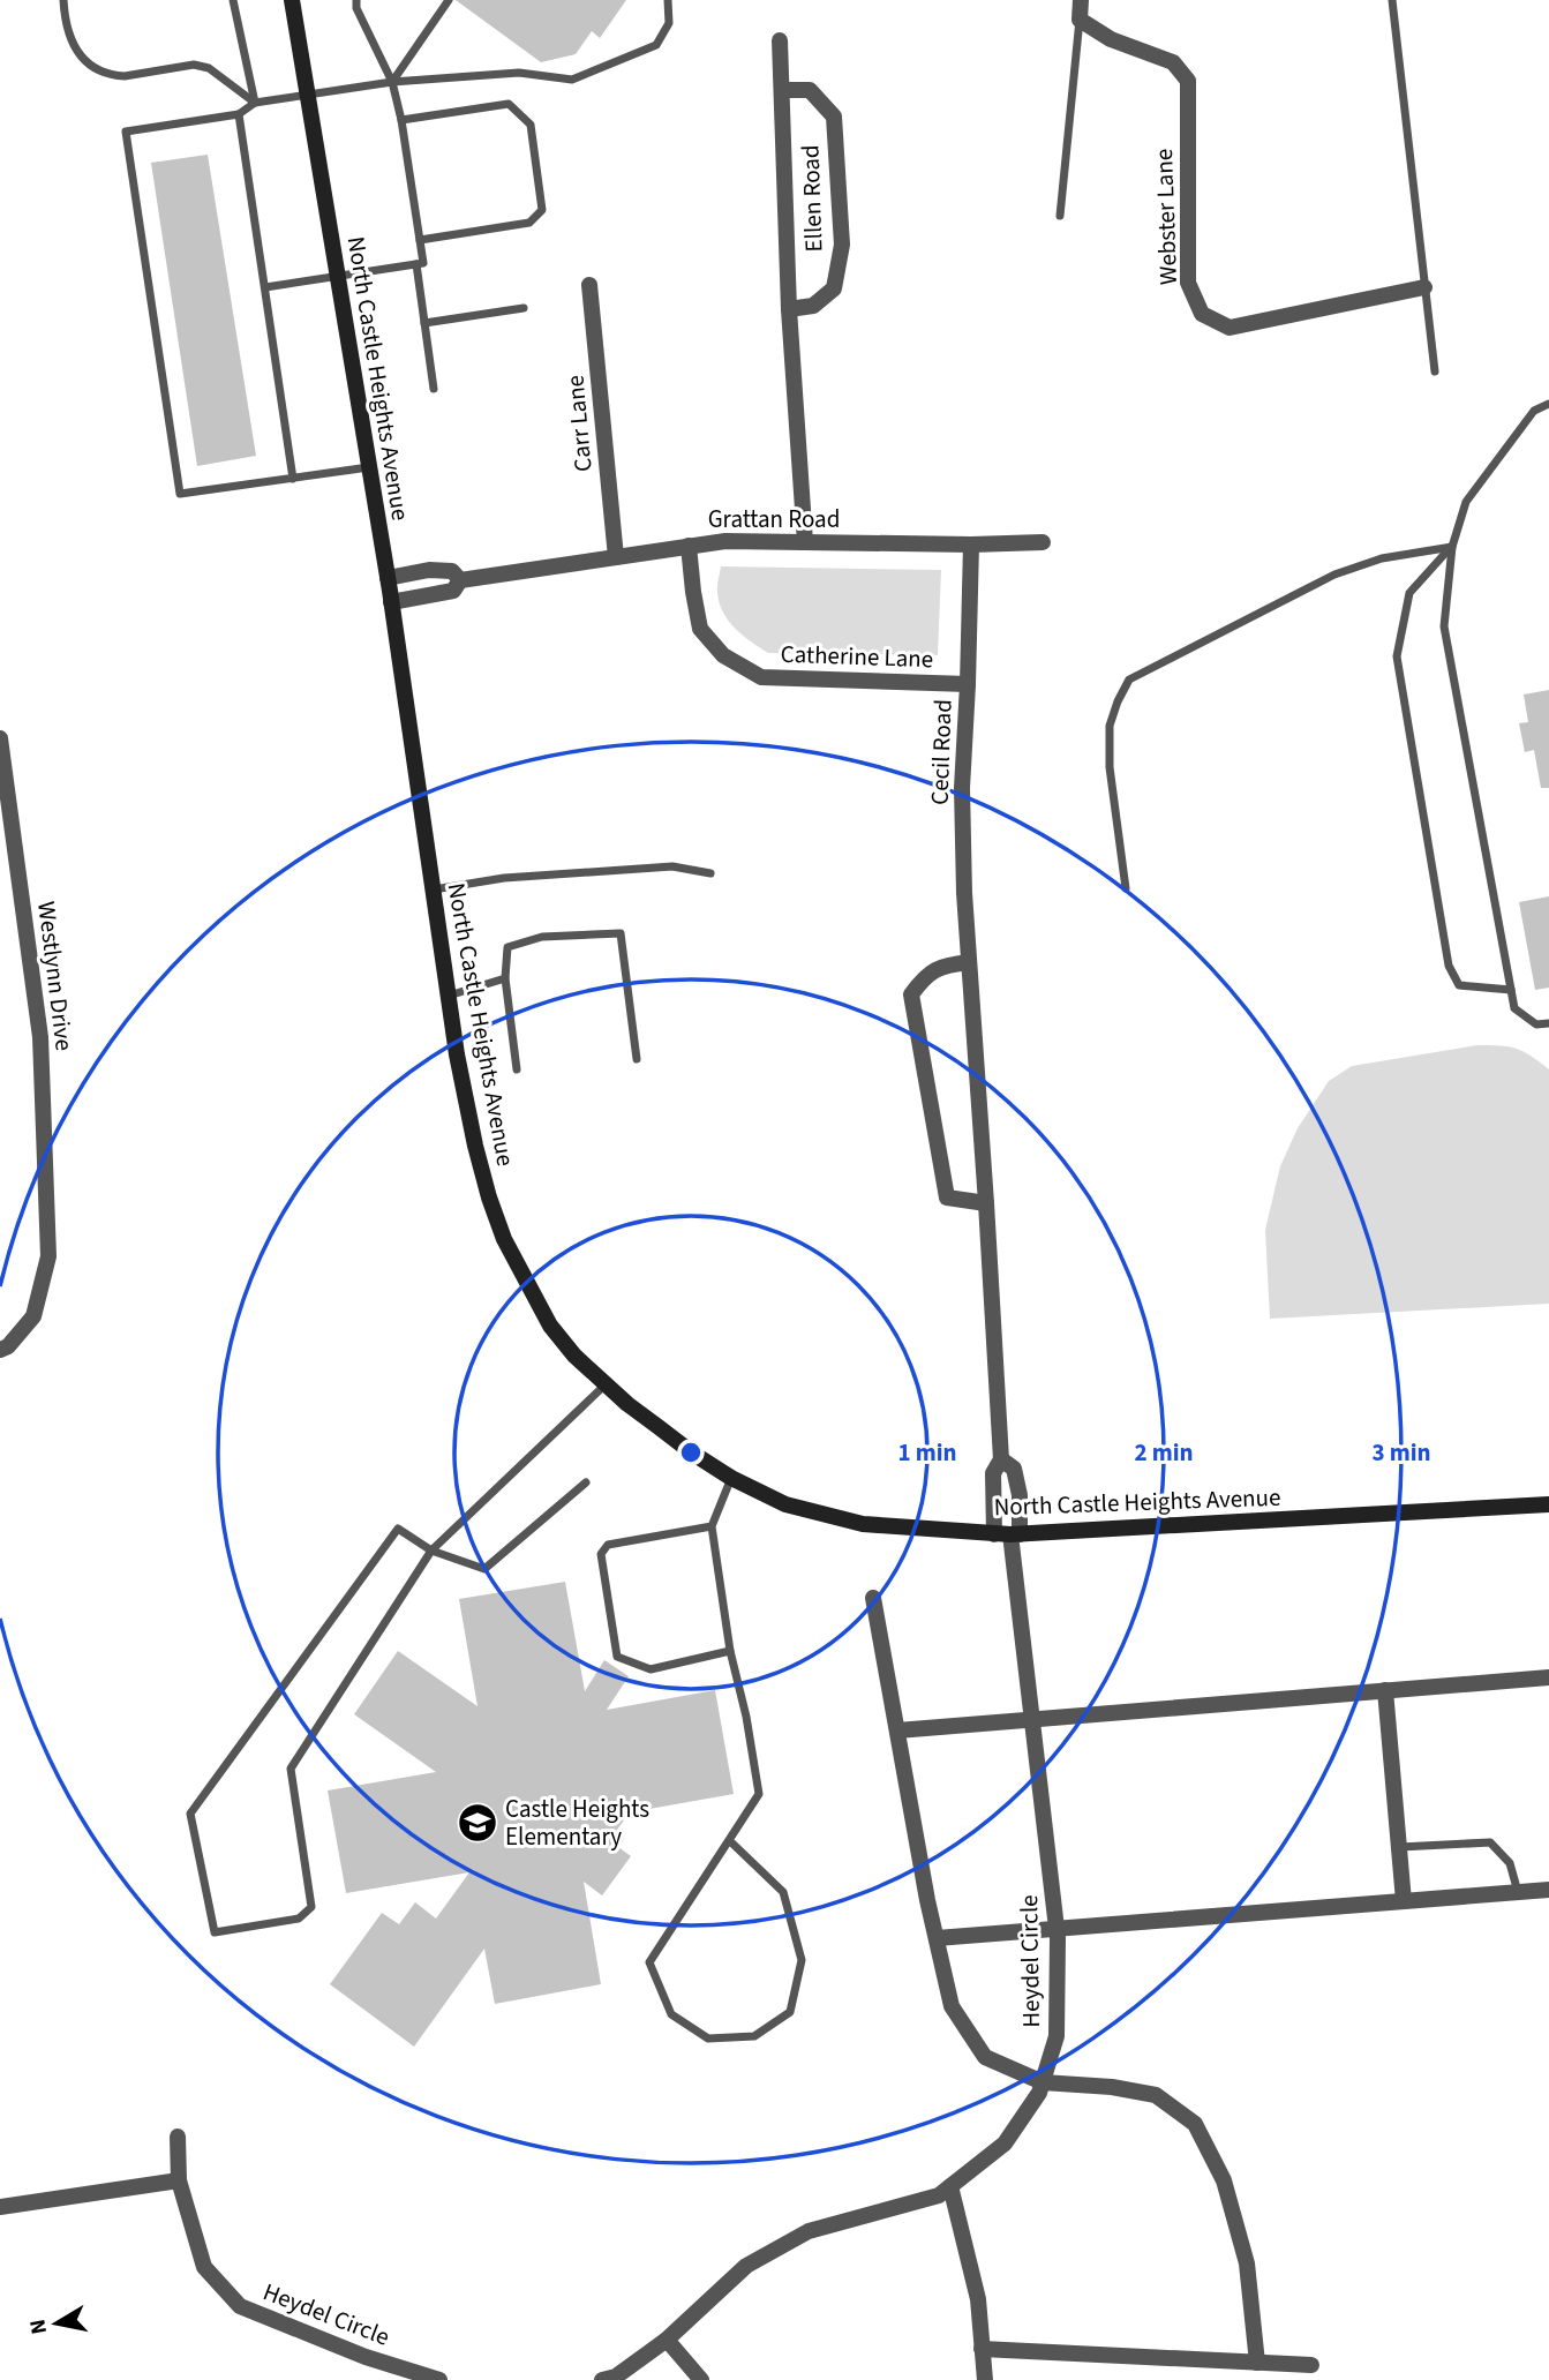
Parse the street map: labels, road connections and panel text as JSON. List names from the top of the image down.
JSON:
{
  "streets": {
    "street": [
      "Ellen Road",
      "Webster Lane",
      "North Castle Heights Avenue",
      "Carr Lane",
      "Grattan Road",
      "Catherine Lane",
      "Cecil Road",
      "Westlynn Drive",
      "Heydel Circle"
    ]
  },
  "crossings": [
    ["Ellen Road", "Grattan Road"],
    ["North Castle Heights Avenue", "Heydel Circle"],
    ["Carr Lane", "Grattan Road"],
    ["Grattan Road", "Catherine Lane"],
    ["Grattan Road", "Cecil Road"],
    ["Catherine Lane", "Cecil Road"]
  ],
  "places": {
    "school or university": ["Castle Heights Elementary"]
  },
  "north": "left",
  "rings": ["1 min", "2 min", "3 min"]
}
